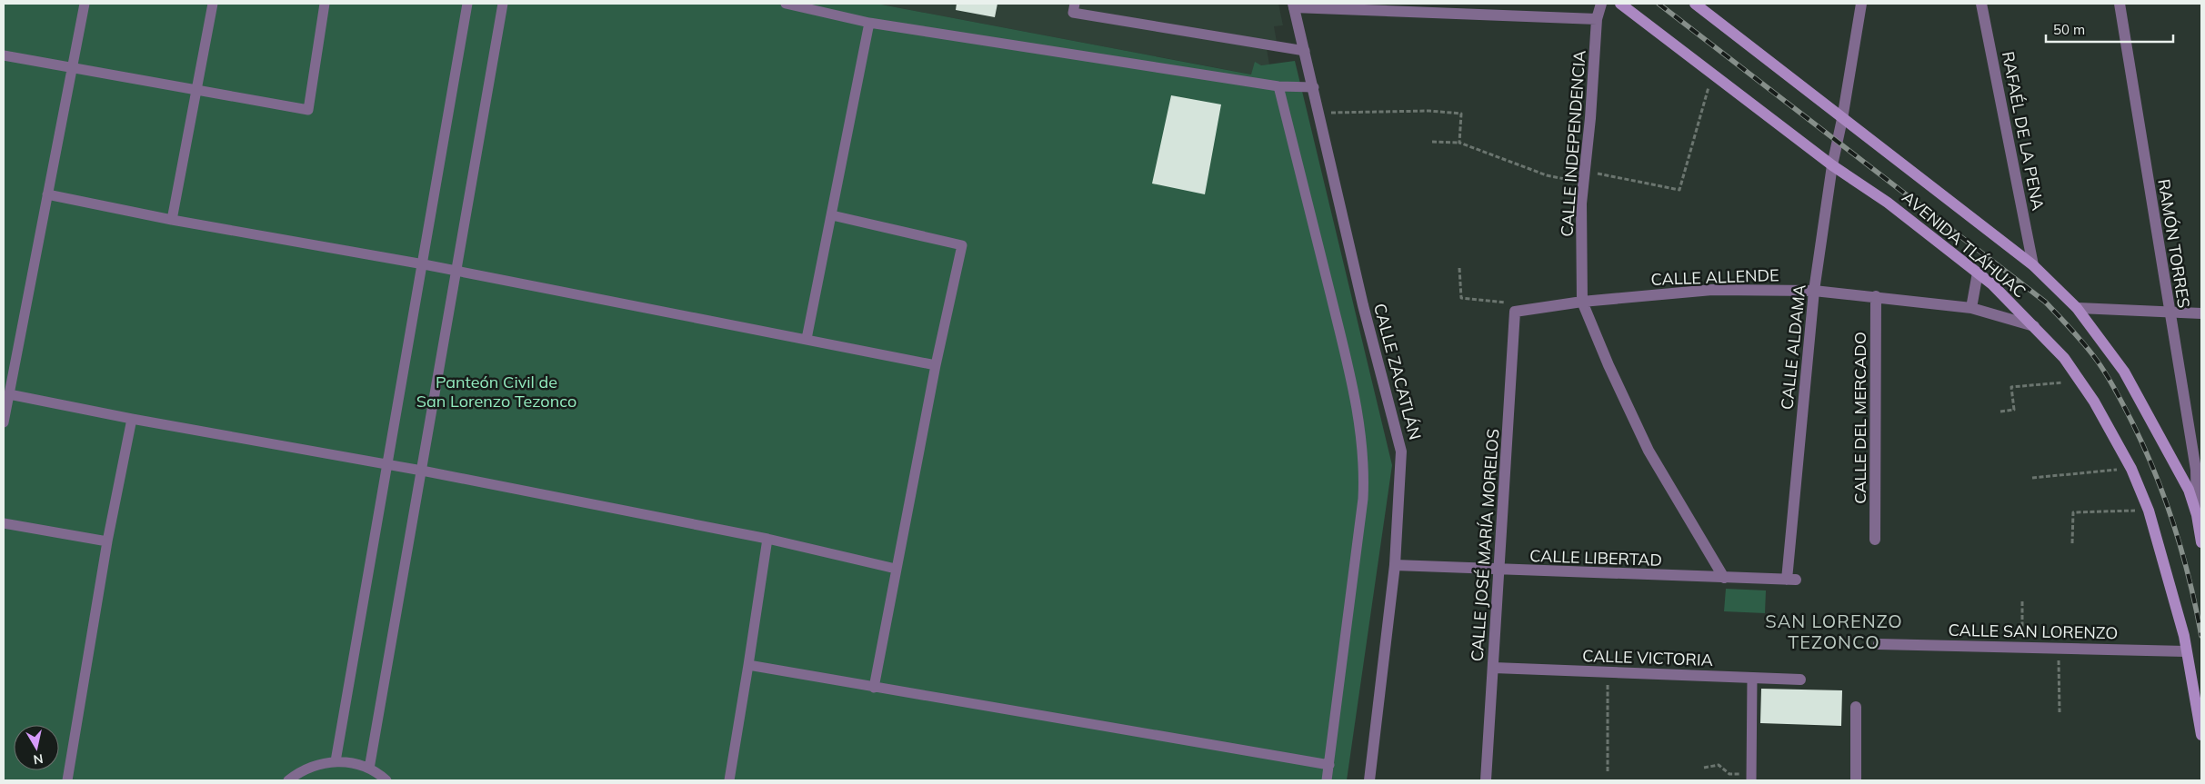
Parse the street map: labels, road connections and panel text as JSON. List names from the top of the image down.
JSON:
{
  "streets": {
    "main road": ["AVENIDA TLÁHUAC"],
    "street": [
      "RAFAÉL DE LA PENA",
      "CALLE INDEPENDENCIA",
      "RAMÓN TORRES",
      "CALLE ALLENDE",
      "CALLE ALDAMA",
      "CALLE ZACATLÁN",
      "CALLE DEL MERCADO",
      "CALLE JOSÉ MARÍA MORELOS",
      "CALLE LIBERTAD",
      "CALLE SAN LORENZO",
      "CALLE VICTORIA"
    ]
  },
  "crossings": [
    ["RAFAÉL DE LA PENA", "AVENIDA TLÁHUAC"],
    ["CALLE INDEPENDENCIA", "CALLE ALLENDE"],
    ["CALLE INDEPENDENCIA", "CALLE LIBERTAD"],
    ["RAMÓN TORRES", "AVENIDA TLÁHUAC"],
    ["AVENIDA TLÁHUAC", "CALLE ALLENDE"],
    ["AVENIDA TLÁHUAC", "CALLE ALDAMA"],
    ["AVENIDA TLÁHUAC", "CALLE SAN LORENZO"],
    ["CALLE ALLENDE", "CALLE ALDAMA"],
    ["CALLE ALLENDE", "CALLE DEL MERCADO"],
    ["CALLE ALLENDE", "CALLE JOSÉ MARÍA MORELOS"],
    ["CALLE ALDAMA", "CALLE LIBERTAD"],
    ["CALLE ZACATLÁN", "CALLE LIBERTAD"],
    ["CALLE JOSÉ MARÍA MORELOS", "CALLE LIBERTAD"],
    ["CALLE JOSÉ MARÍA MORELOS", "CALLE VICTORIA"]
  ],
  "districts": ["SAN LORENZO TEZONCO"],
  "parks": ["Panteón Civil de San Lorenzo Tezonco"],
  "scale_bar": "50 m",
  "north": "bottom"
}
